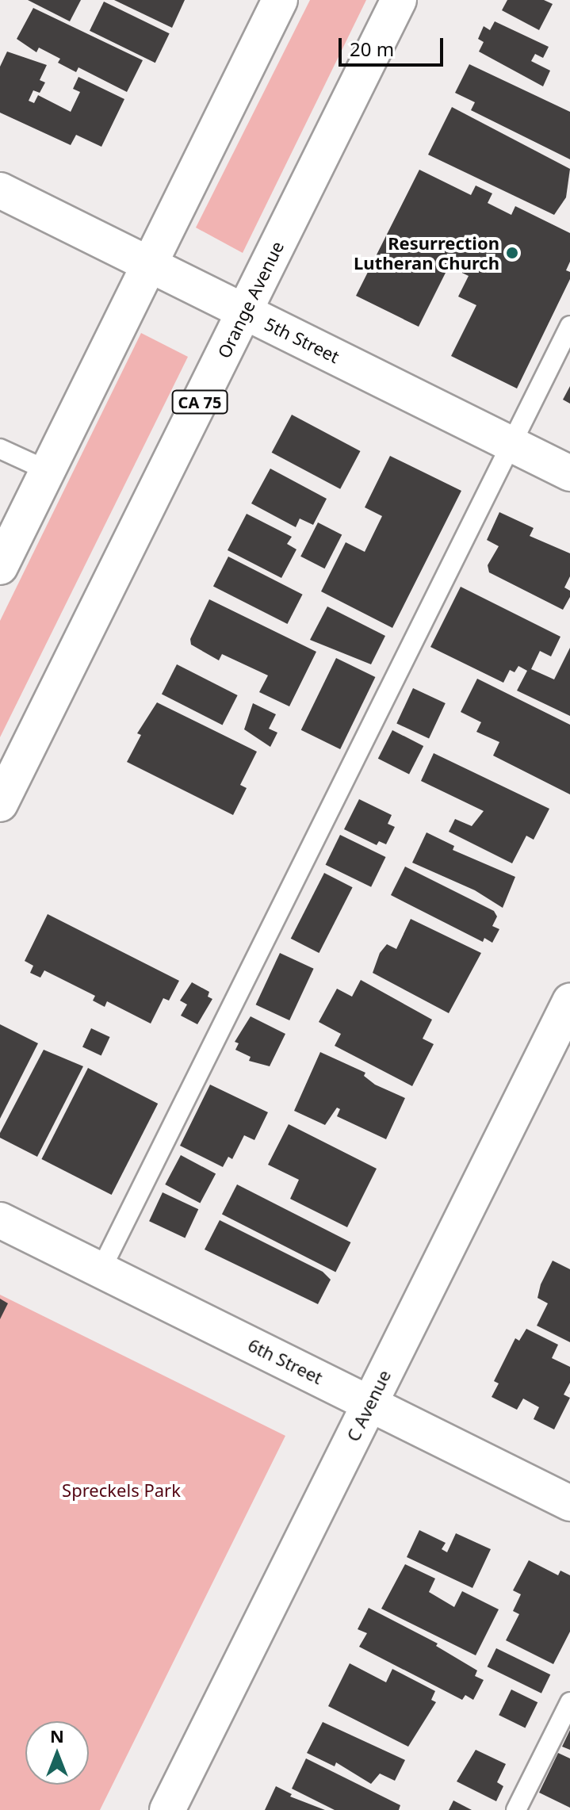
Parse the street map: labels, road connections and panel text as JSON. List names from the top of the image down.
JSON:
{
  "streets": {
    "main road": [
      "Orange Avenue",
      "5th Street",
      "CA 75",
      "6th Street",
      "C Avenue"
    ]
  },
  "crossings": [
    ["Orange Avenue", "5th Street"],
    ["6th Street", "C Avenue"]
  ],
  "parks": ["Spreckels Park"],
  "places": ["Resurrection Lutheran Church"],
  "scale_bar": "20 m",
  "north": "top"
}
